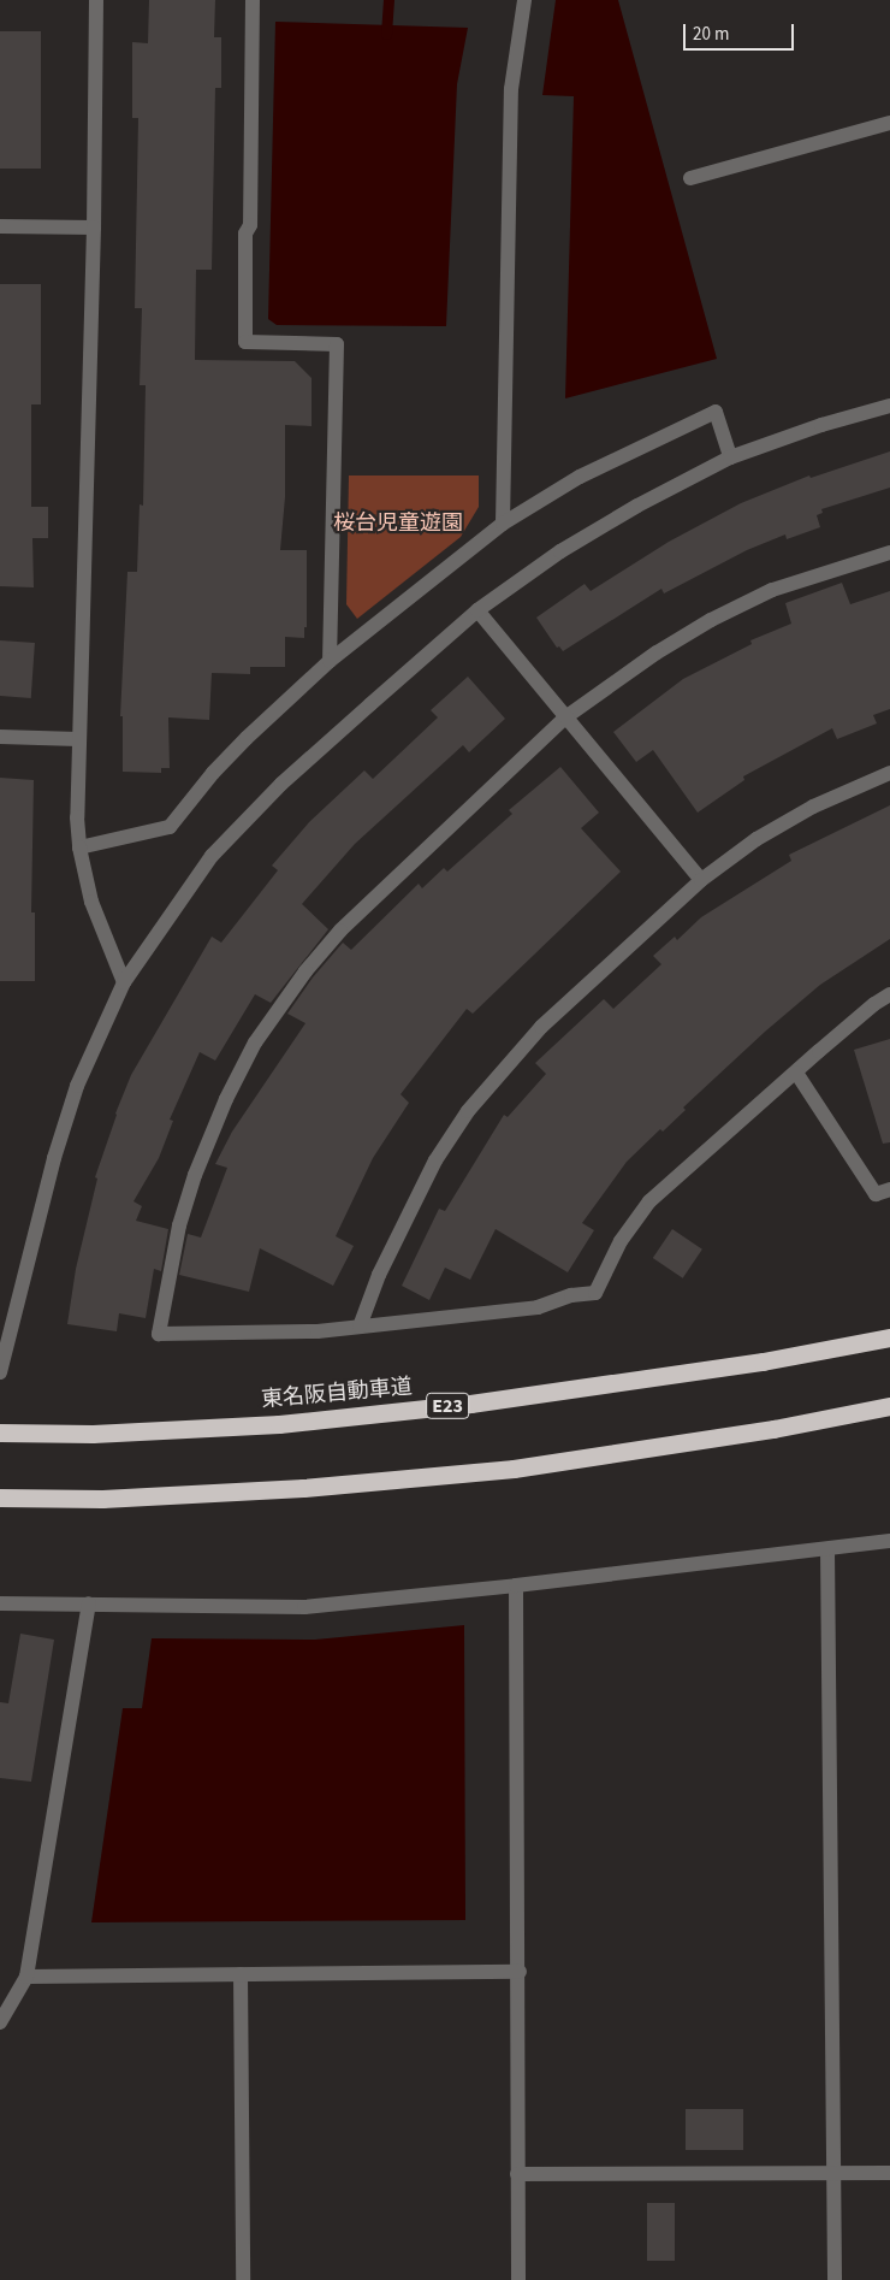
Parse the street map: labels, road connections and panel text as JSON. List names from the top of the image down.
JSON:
{
  "streets": {
    "highway": ["東名阪自動車道", "E23"]
  },
  "parks": ["桜台児童遊園"],
  "scale_bar": "20 m"
}
